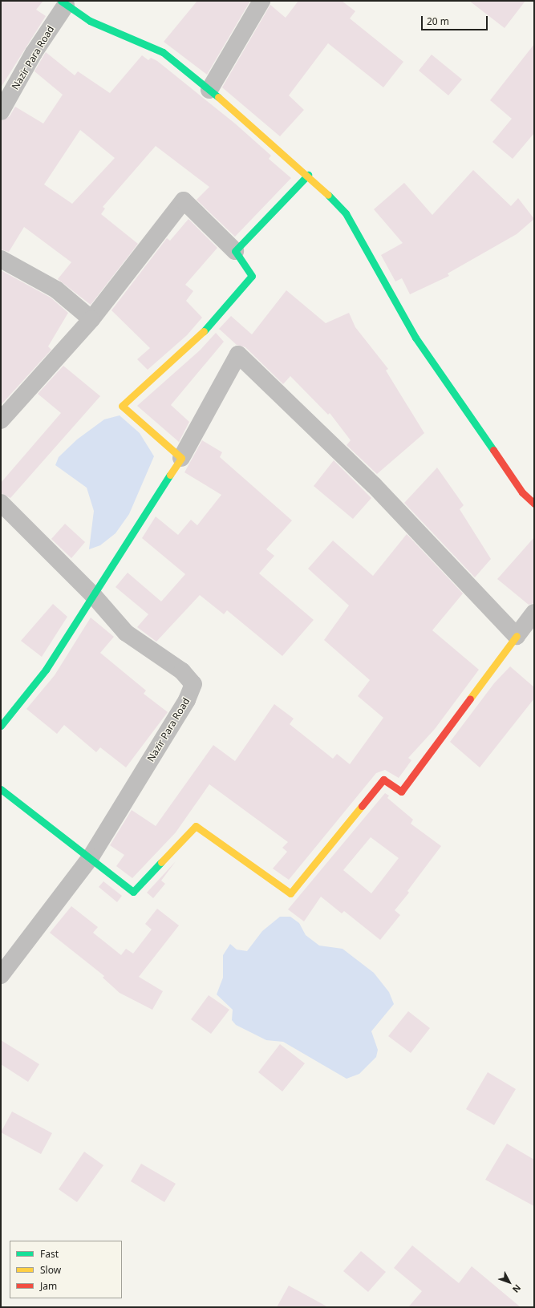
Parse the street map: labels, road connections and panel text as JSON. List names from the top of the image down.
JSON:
{
  "streets": {
    "street": ["Nazir Para Road"]
  },
  "legend": ["Fast", "Slow", "Jam"],
  "scale_bar": "20 m",
  "north": "bottom right"
}
